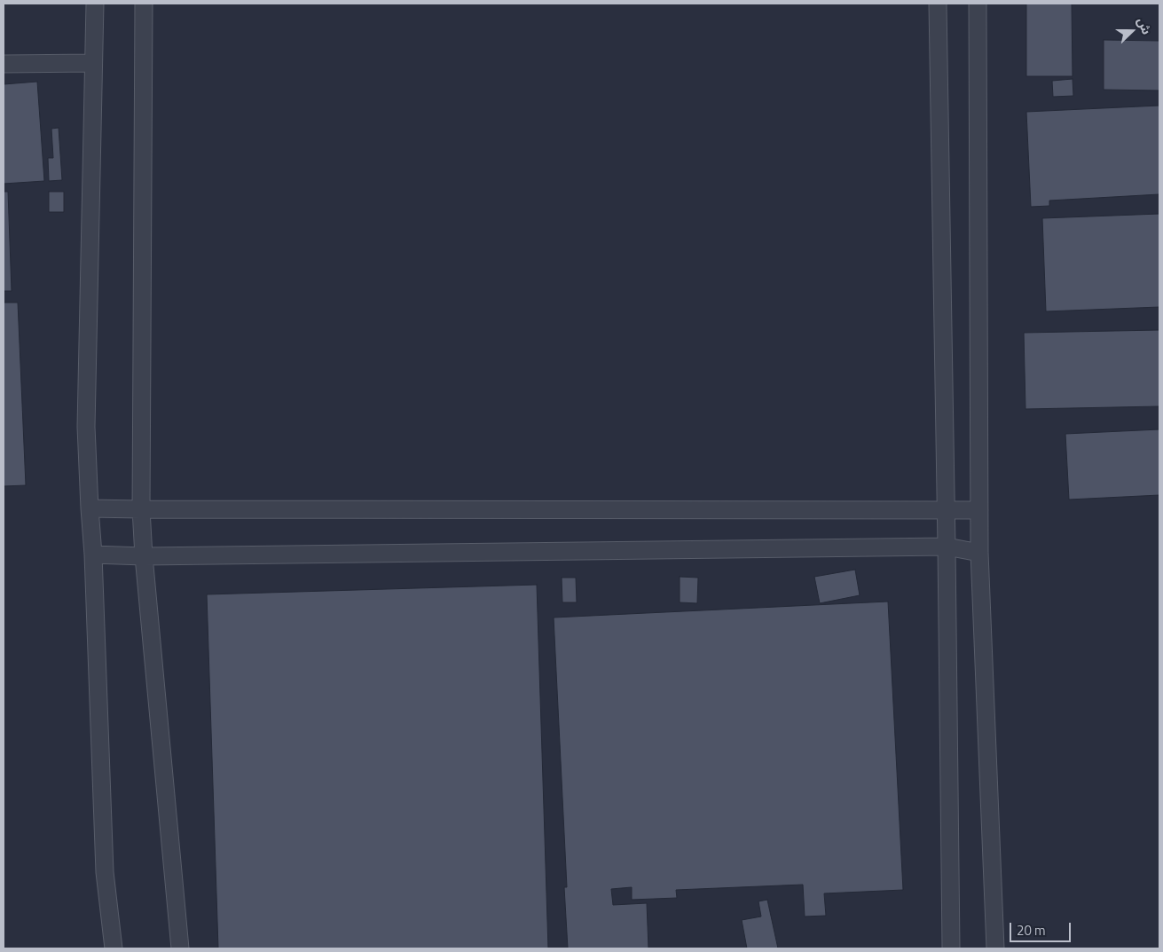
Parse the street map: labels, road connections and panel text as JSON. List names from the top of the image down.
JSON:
{
  "scale_bar": "20 m",
  "north": "right"
}
